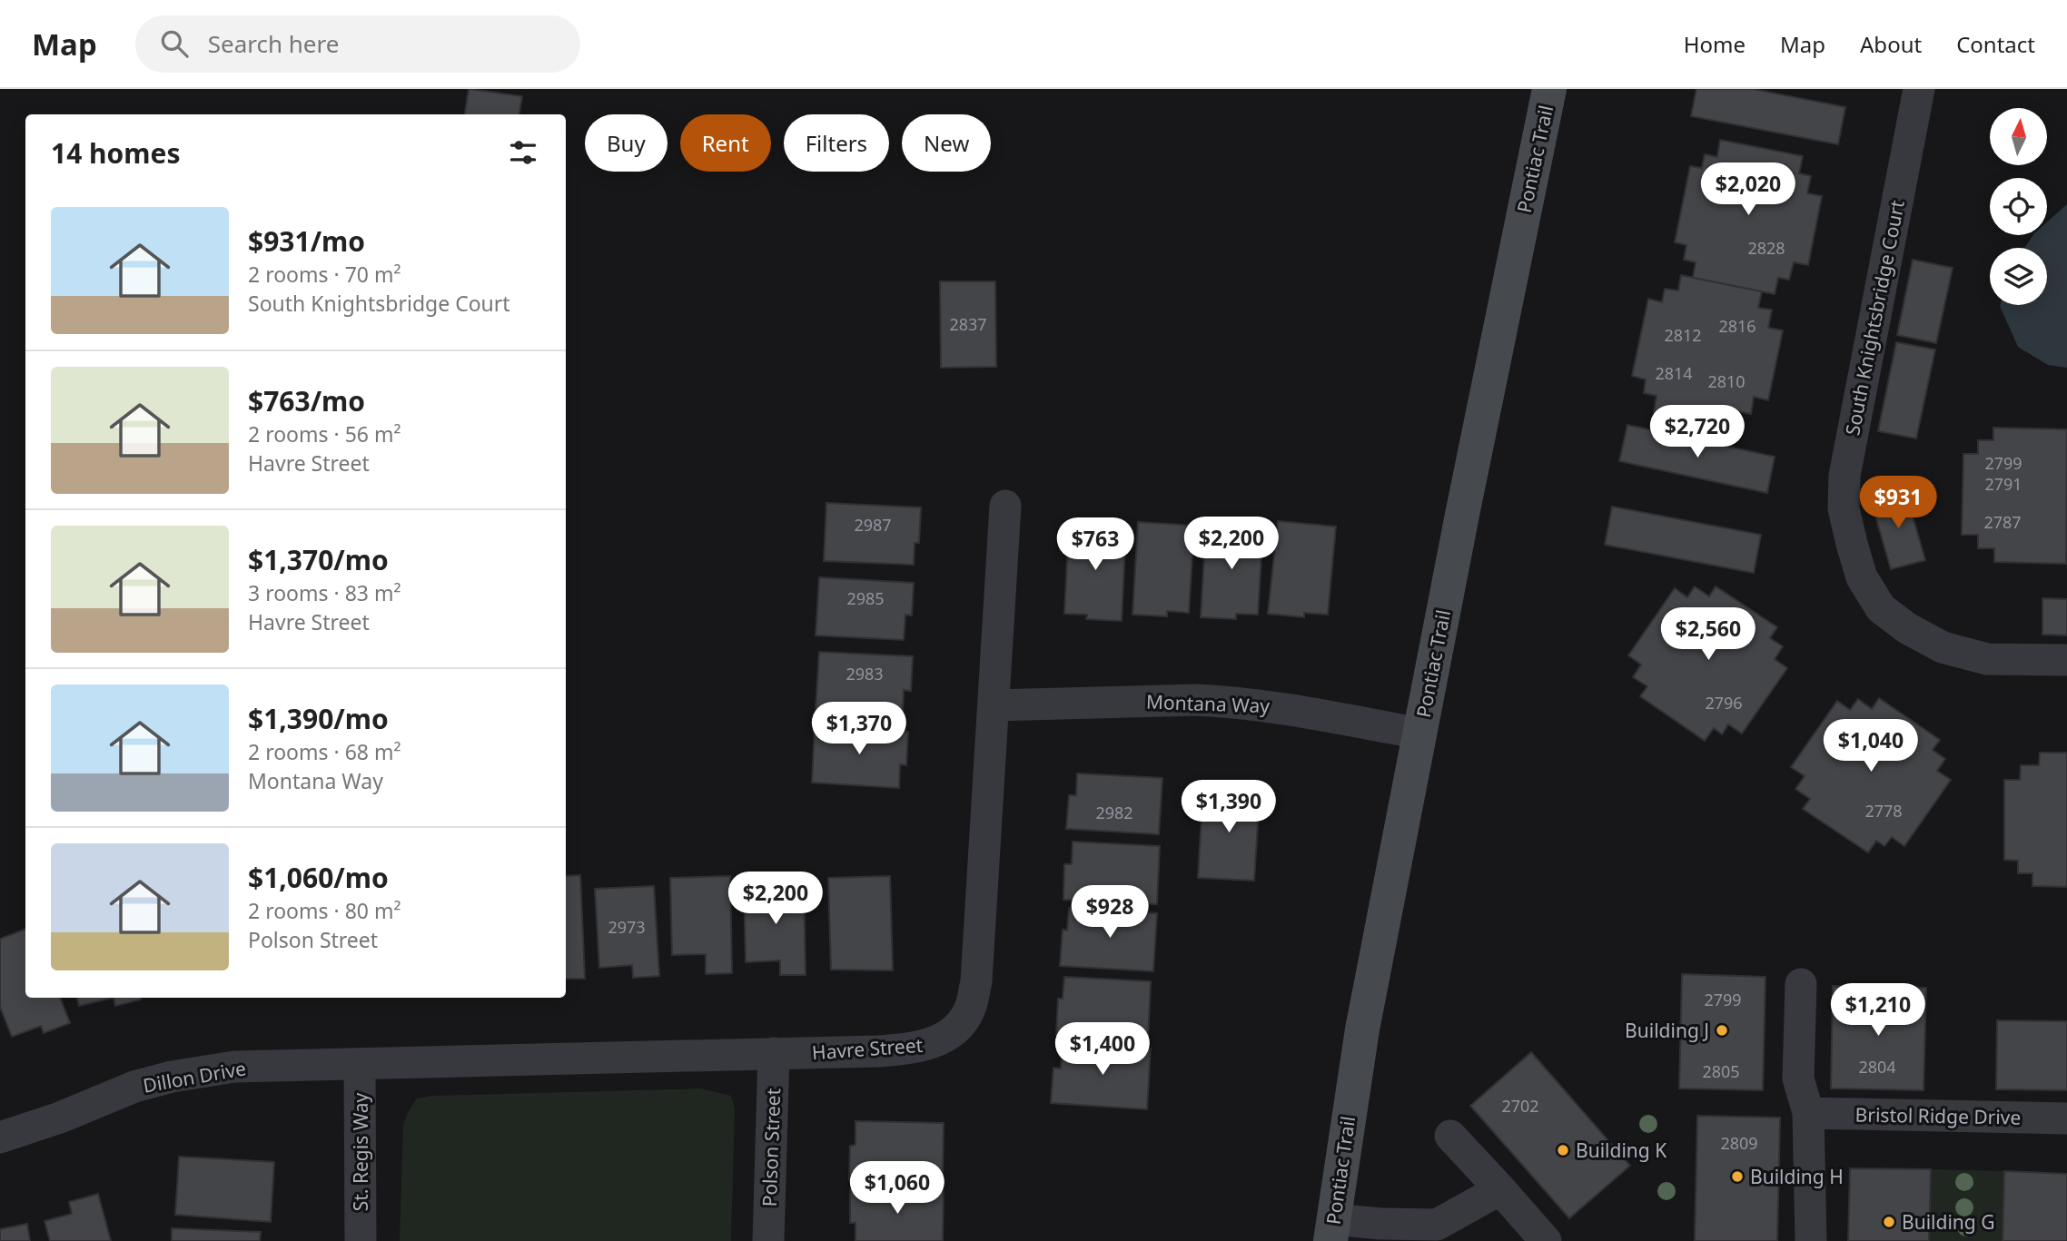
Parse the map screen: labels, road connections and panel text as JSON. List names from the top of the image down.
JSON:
{
  "streets": {
    "main road": ["Pontiac Trail"],
    "street": [
      "South Knightsbridge Court",
      "Montana Way",
      "Havre Street",
      "Dillon Drive",
      "Bristol Ridge Drive",
      "Polson Street",
      "St. Regis Way"
    ]
  },
  "crossings": [
    ["Pontiac Trail", "Montana Way"],
    ["Montana Way", "Havre Street"],
    ["Havre Street", "Dillon Drive"],
    ["Havre Street", "Polson Street"],
    ["Havre Street", "St. Regis Way"],
    ["Dillon Drive", "St. Regis Way"]
  ],
  "places": [
    "Building J",
    "Building K",
    "Building H",
    "Building G"
  ],
  "house_numbers": [
    "2828",
    "2837",
    "2816",
    "2812",
    "2814",
    "2810",
    "2799",
    "2791",
    "2787",
    "2987",
    "2985",
    "2983",
    "2796",
    "2778",
    "2982",
    "2973",
    "2799",
    "2804",
    "2805",
    "2702",
    "2809"
  ],
  "north": "top",
  "page": {
    "header": "Map",
    "search": "Search here",
    "nav": [
      "Home",
      "Map",
      "About",
      "Contact"
    ],
    "chip": [
      "Buy",
      "Rent",
      "Filters",
      "New"
    ],
    "heading": "14 homes",
    "price": [
      "$2,020",
      "$2,720",
      "$931",
      "$2,200",
      "$763",
      "$2,560",
      "$1,370",
      "$1,040",
      "$1,390",
      "$2,200",
      "$928",
      "$1,210",
      "$1,400",
      "$1,060"
    ],
    "list": [
      {
        "name": "$931/mo",
        "note": "2 rooms · 70 m² · South Knightsbridge Court"
      },
      {
        "name": "$763/mo",
        "note": "2 rooms · 56 m² · Havre Street"
      },
      {
        "name": "$1,370/mo",
        "note": "3 rooms · 83 m² · Havre Street"
      },
      {
        "name": "$1,390/mo",
        "note": "2 rooms · 68 m² · Montana Way"
      },
      {
        "name": "$1,060/mo",
        "note": "2 rooms · 80 m² · Polson Street"
      }
    ]
  }
}
